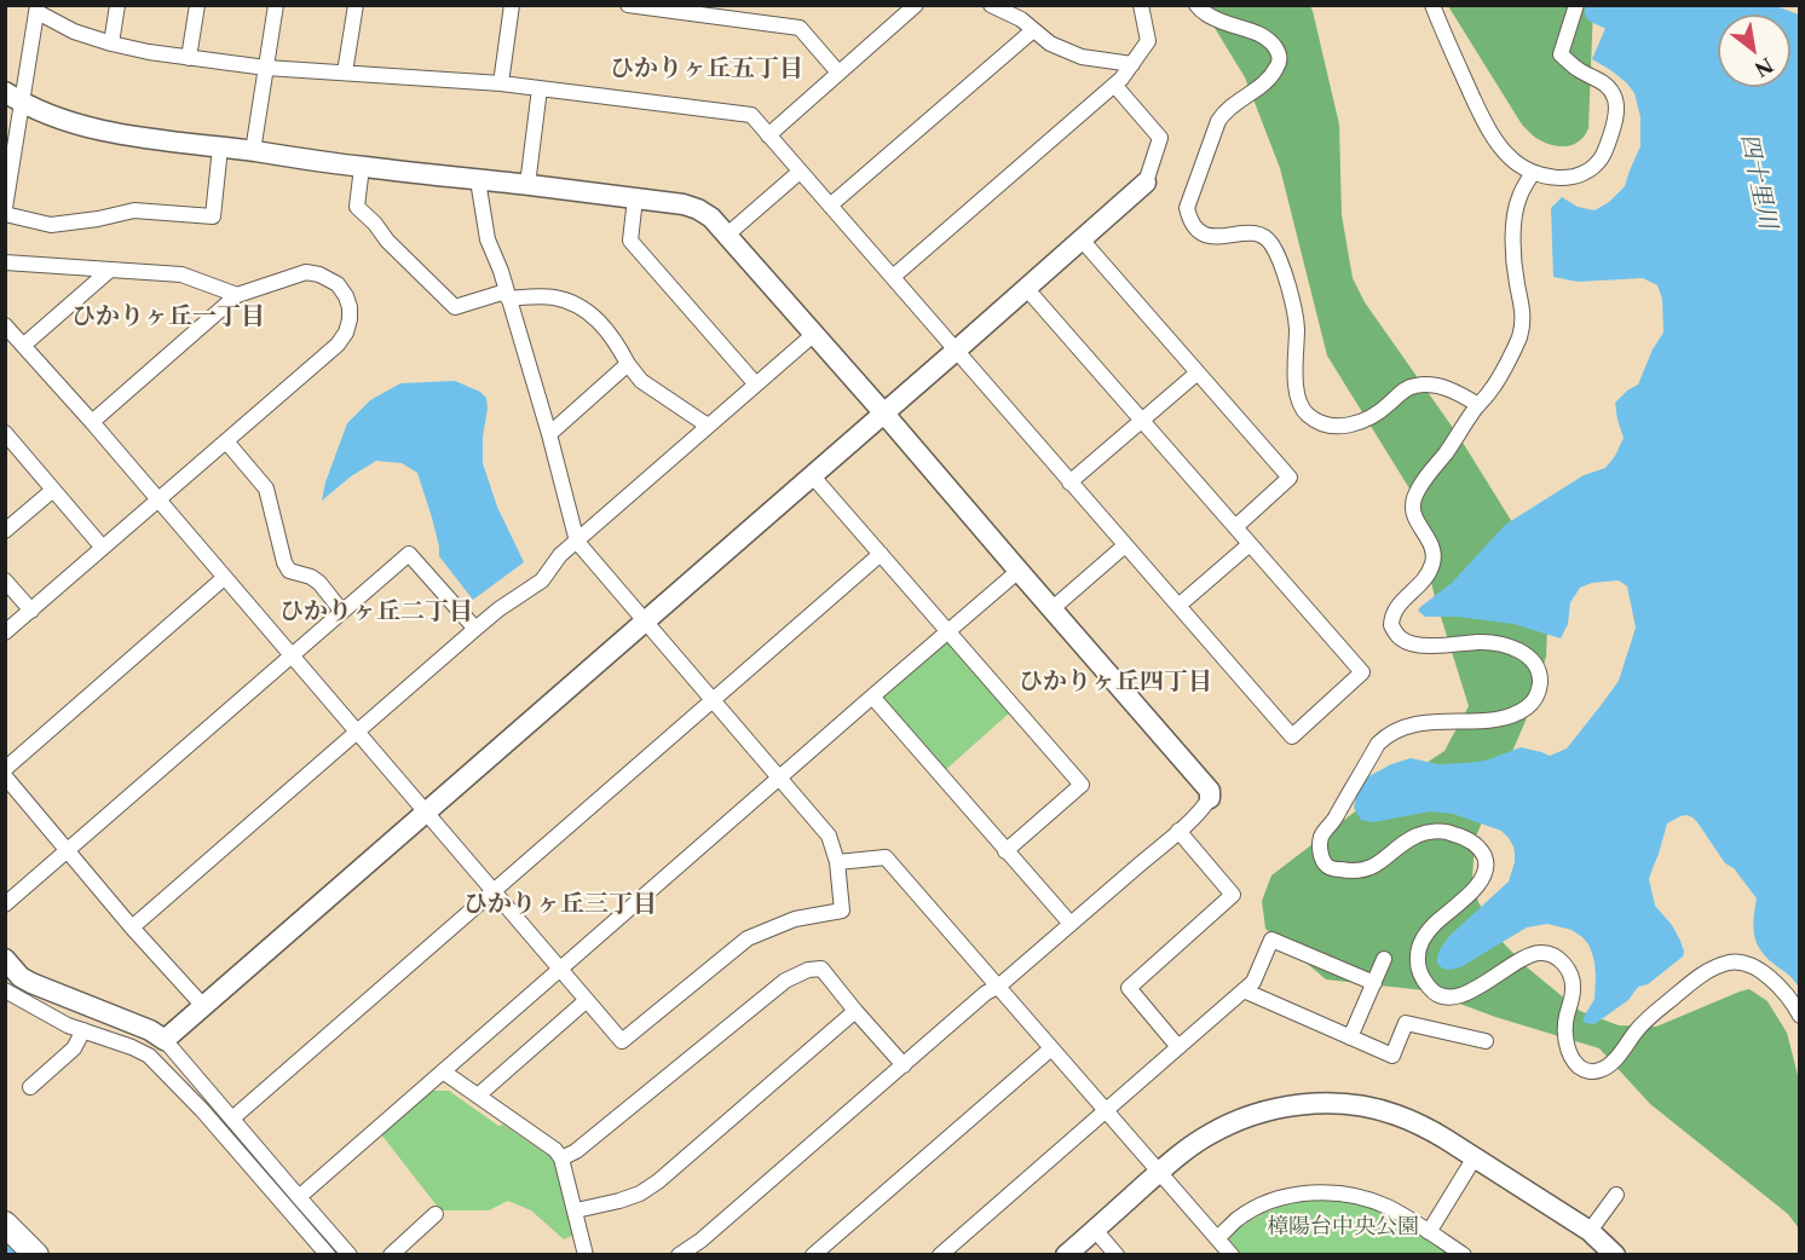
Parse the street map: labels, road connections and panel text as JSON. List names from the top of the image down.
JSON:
{
  "districts": [
    "ひかりヶ丘五丁目",
    "ひかりヶ丘一丁目",
    "ひかりヶ丘二丁目",
    "ひかりヶ丘四丁目",
    "ひかりヶ丘三丁目"
  ],
  "water": ["四十里川"],
  "parks": ["樟陽台中央公園"],
  "north": "bottom right"
}
